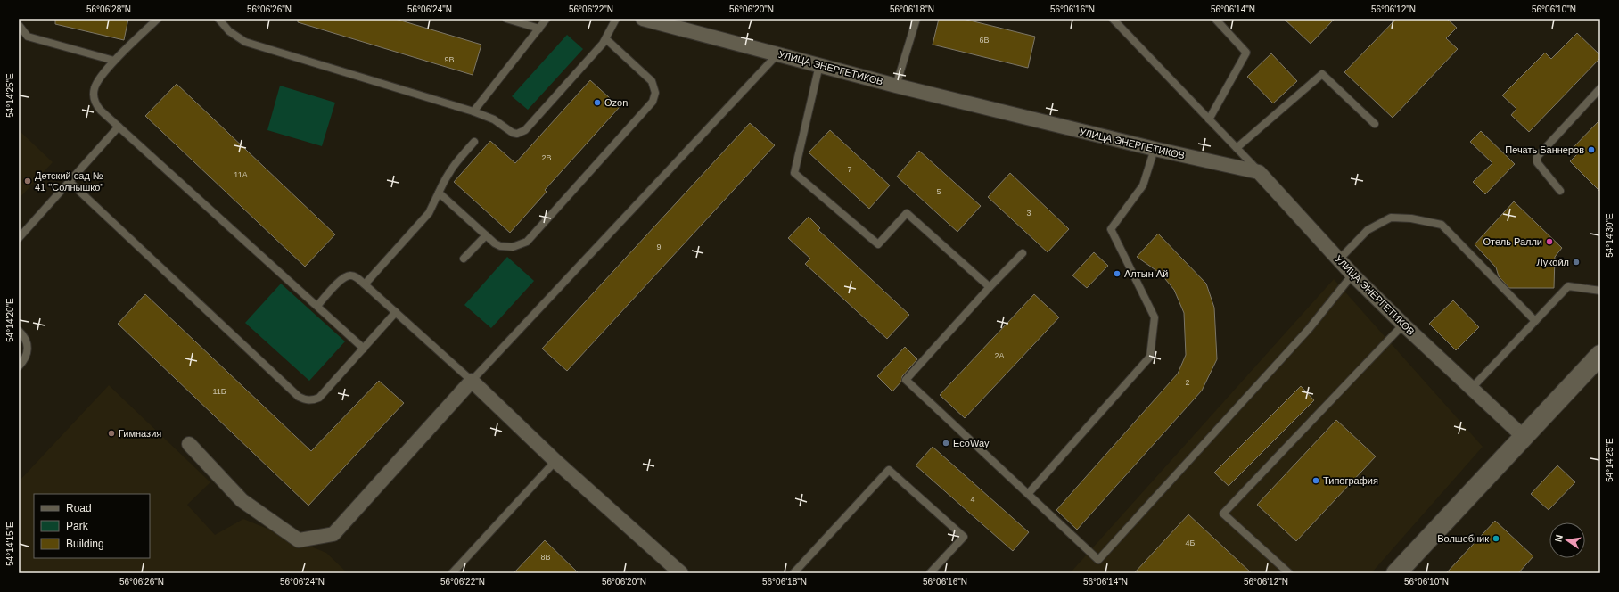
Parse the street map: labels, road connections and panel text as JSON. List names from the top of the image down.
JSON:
{
  "streets": {
    "street": ["УЛИЦА ЭНЕРГЕТИКОВ"]
  },
  "places": [
    "Ozon",
    "Печать Баннеров",
    "Детский сад № 41 \"Солнышко\"",
    "Отель Ралли",
    "Лукойл",
    "Алтын Ай",
    "Гимназия",
    "EcoWay",
    "Типография",
    "Волшебник"
  ],
  "house_numbers": [
    "6В",
    "9В",
    "2B",
    "7",
    "11А",
    "5",
    "3",
    "9",
    "2А",
    "2",
    "11Б",
    "4",
    "4Б",
    "8В"
  ],
  "legend": ["Road", "Park", "Building"],
  "north": "left",
  "coordinates": [
    "56°06'28\"N",
    "56°06'26\"N",
    "56°06'24\"N",
    "56°06'22\"N",
    "56°06'20\"N",
    "56°06'18\"N",
    "56°06'16\"N",
    "56°06'14\"N",
    "56°06'12\"N",
    "56°06'10\"N",
    "54°14'25\"E",
    "54°14'30\"E",
    "54°14'20\"E",
    "54°14'15\"E"
  ]
}
